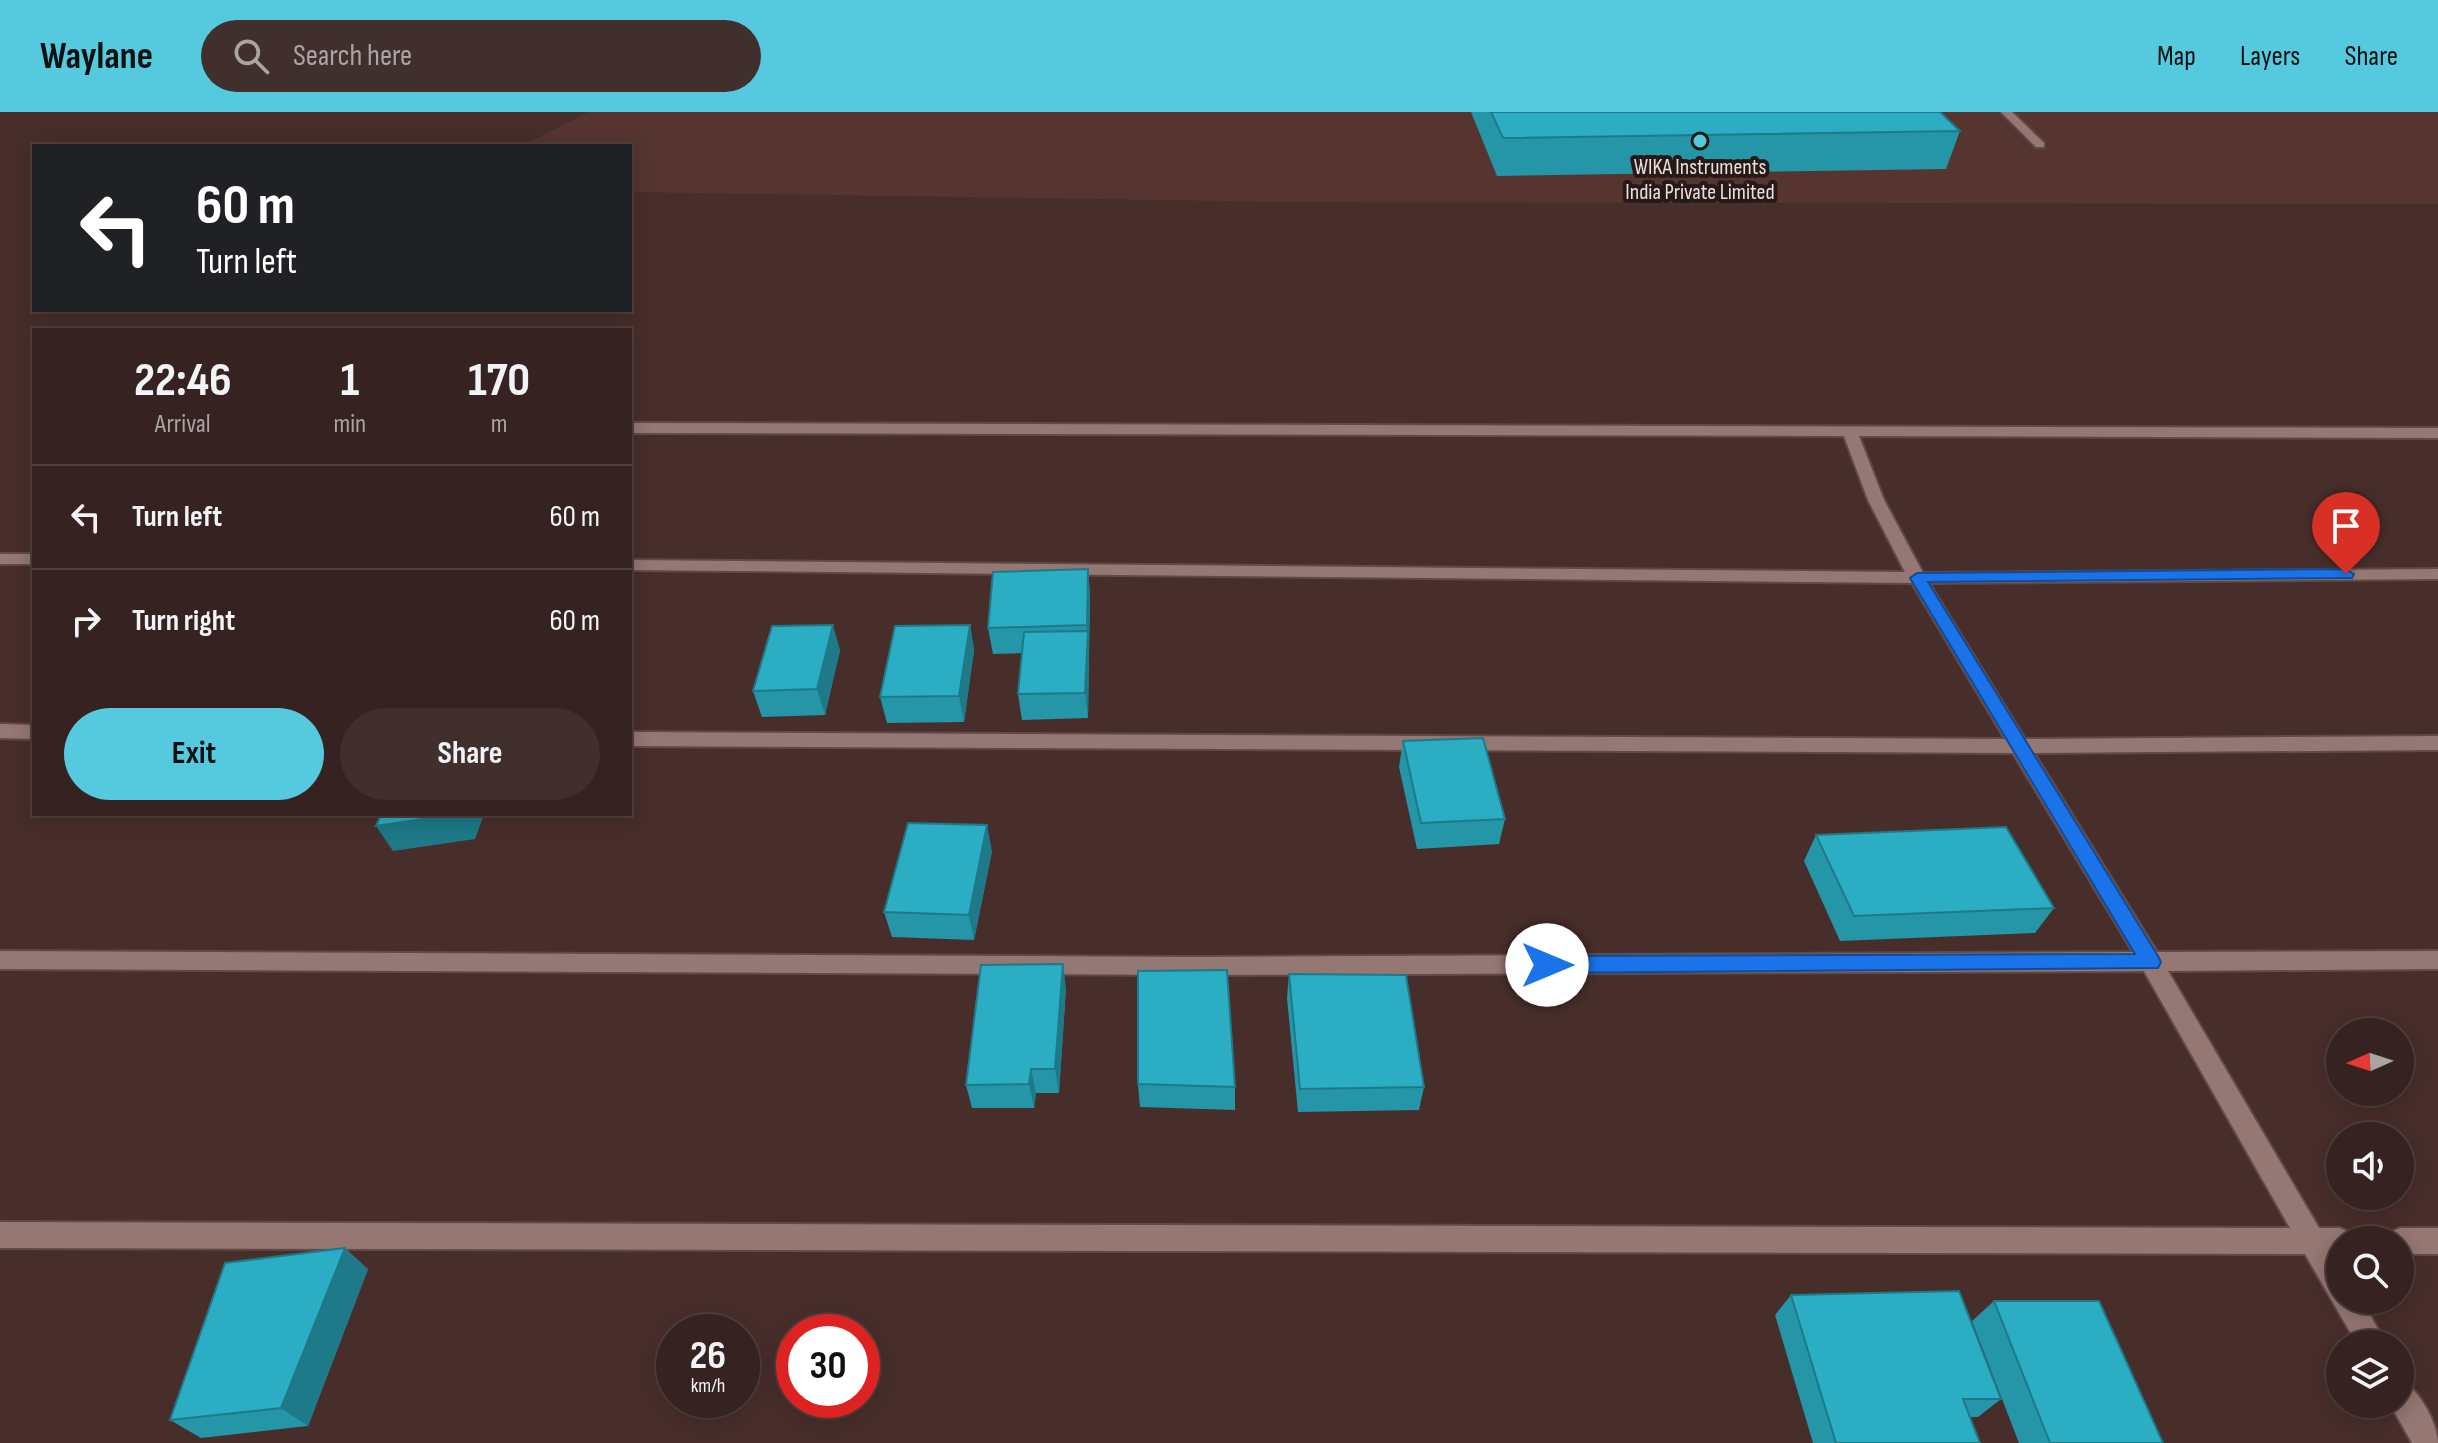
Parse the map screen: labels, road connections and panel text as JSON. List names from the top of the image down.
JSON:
{
  "places": ["WIKA Instruments India Private Limited"],
  "north": "left",
  "page": {
    "header": "Waylane",
    "search": "Search here",
    "nav": ["Map", "Layers", "Share"],
    "turn": ["60 m", "Turn left"],
    "eta": [
      "22:46",
      "Arrival",
      "1",
      "min",
      "170",
      "m"
    ],
    "list": [
      {
        "name": "Turn left",
        "value": "60 m"
      },
      {
        "name": "Turn right",
        "value": "60 m"
      }
    ],
    "buttons": ["Exit", "Share"],
    "speed": "26 km/h",
    "limit": "30"
  }
}
